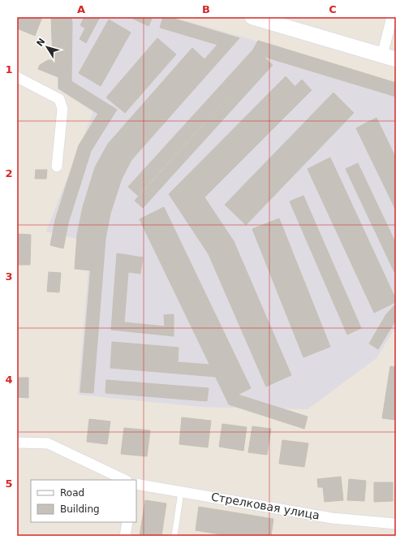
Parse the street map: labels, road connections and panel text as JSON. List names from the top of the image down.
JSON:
{
  "streets": {
    "street": ["Стрелковая улица"]
  },
  "legend": ["Road", "Building"],
  "north": "top left",
  "grid": {
    "columns": ["A", "B", "C"],
    "rows": [
      "1",
      "2",
      "3",
      "4",
      "5"
    ]
  }
}
